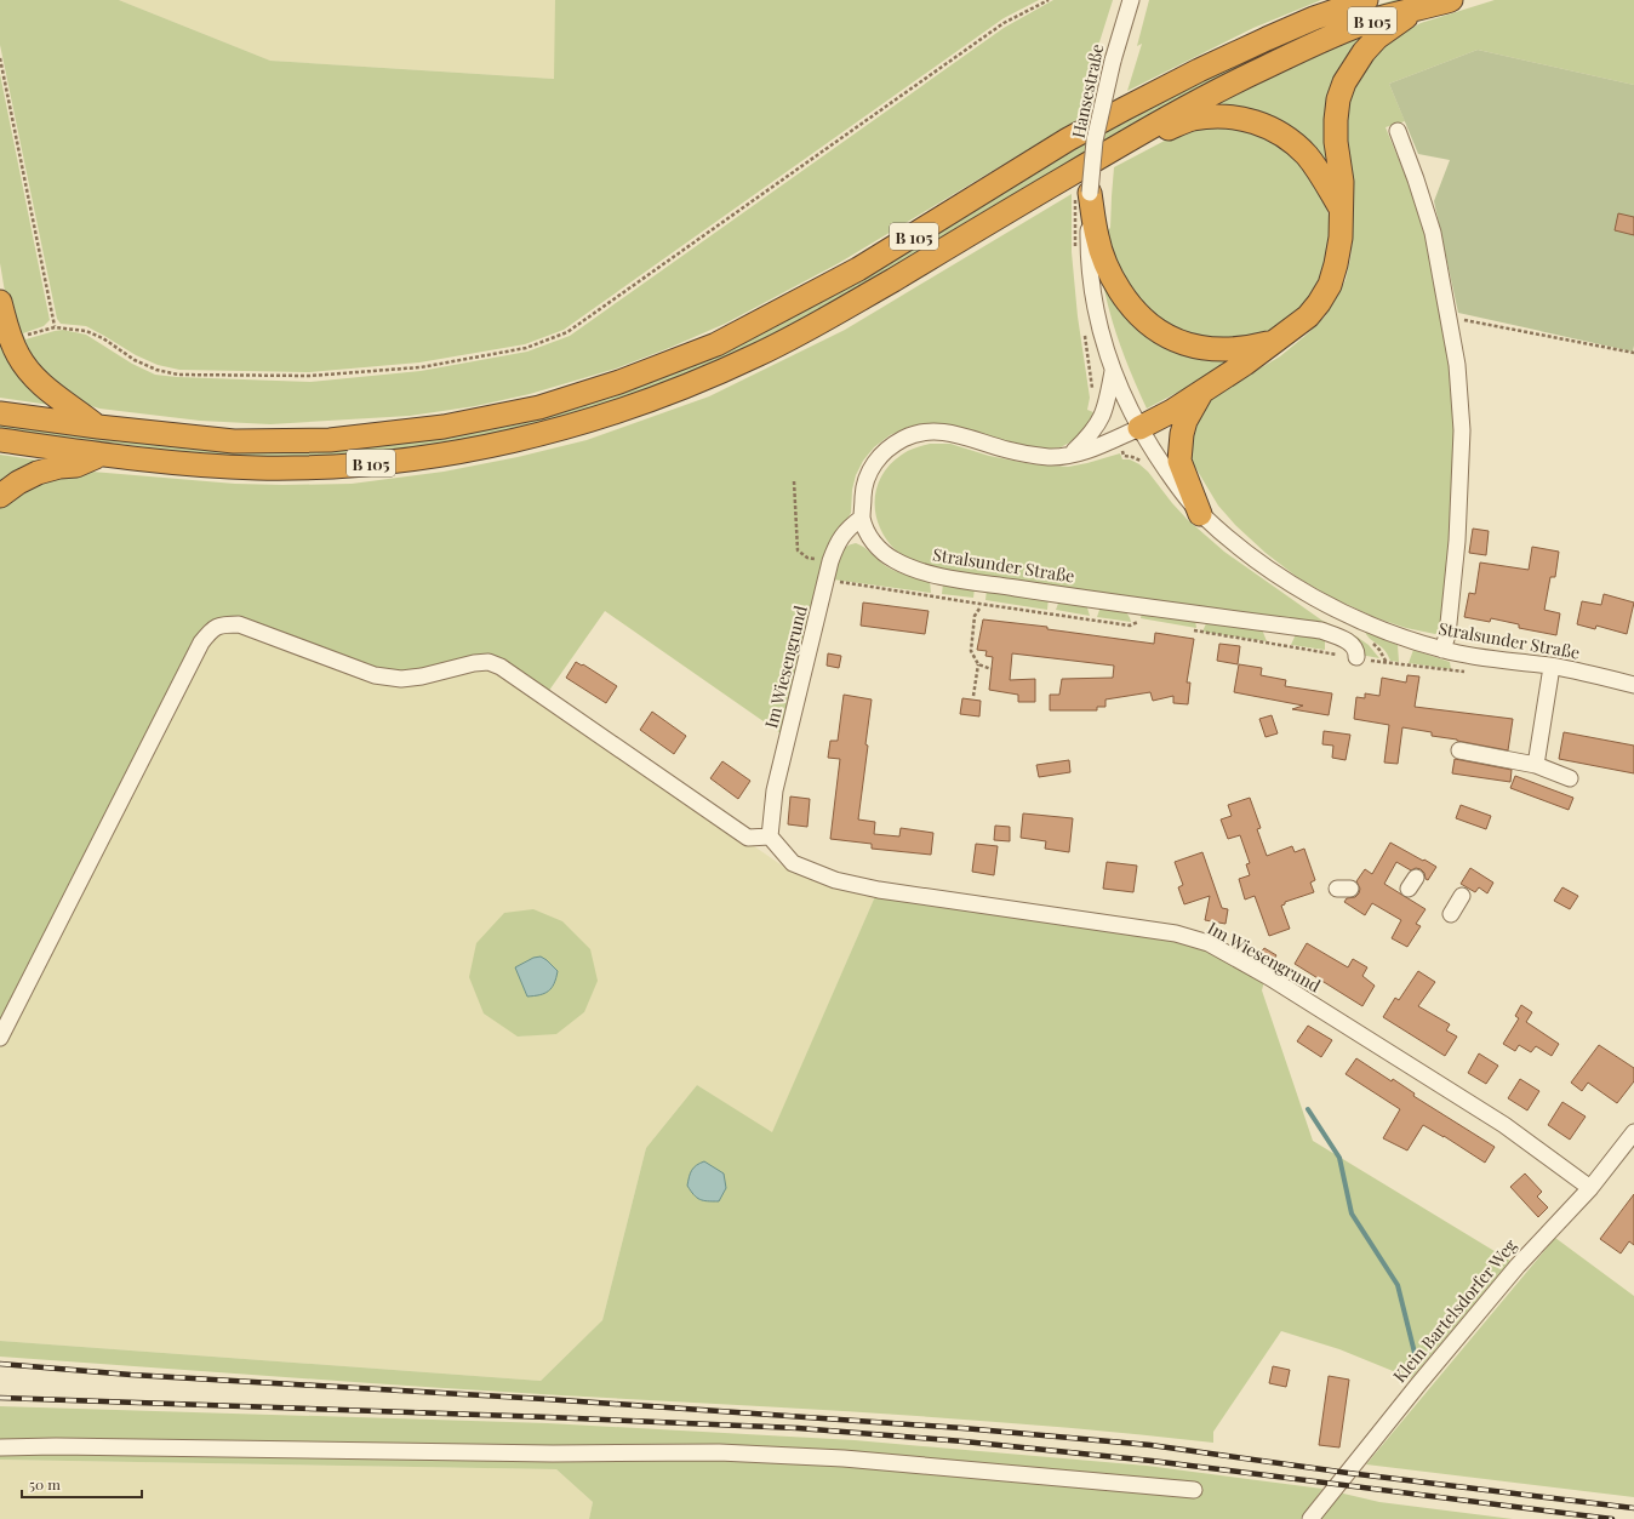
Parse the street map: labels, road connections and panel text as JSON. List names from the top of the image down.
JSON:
{
  "streets": {
    "highway": ["B 105"],
    "street": [
      "Hansestraße",
      "Stralsunder Straße",
      "Im Wiesengrund",
      "Klein Bartelsdorfer Weg"
    ]
  },
  "crossings": [
    ["Stralsunder Straße", "Im Wiesengrund"],
    ["Im Wiesengrund", "Klein Bartelsdorfer Weg"]
  ],
  "scale_bar": "50 m"
}
